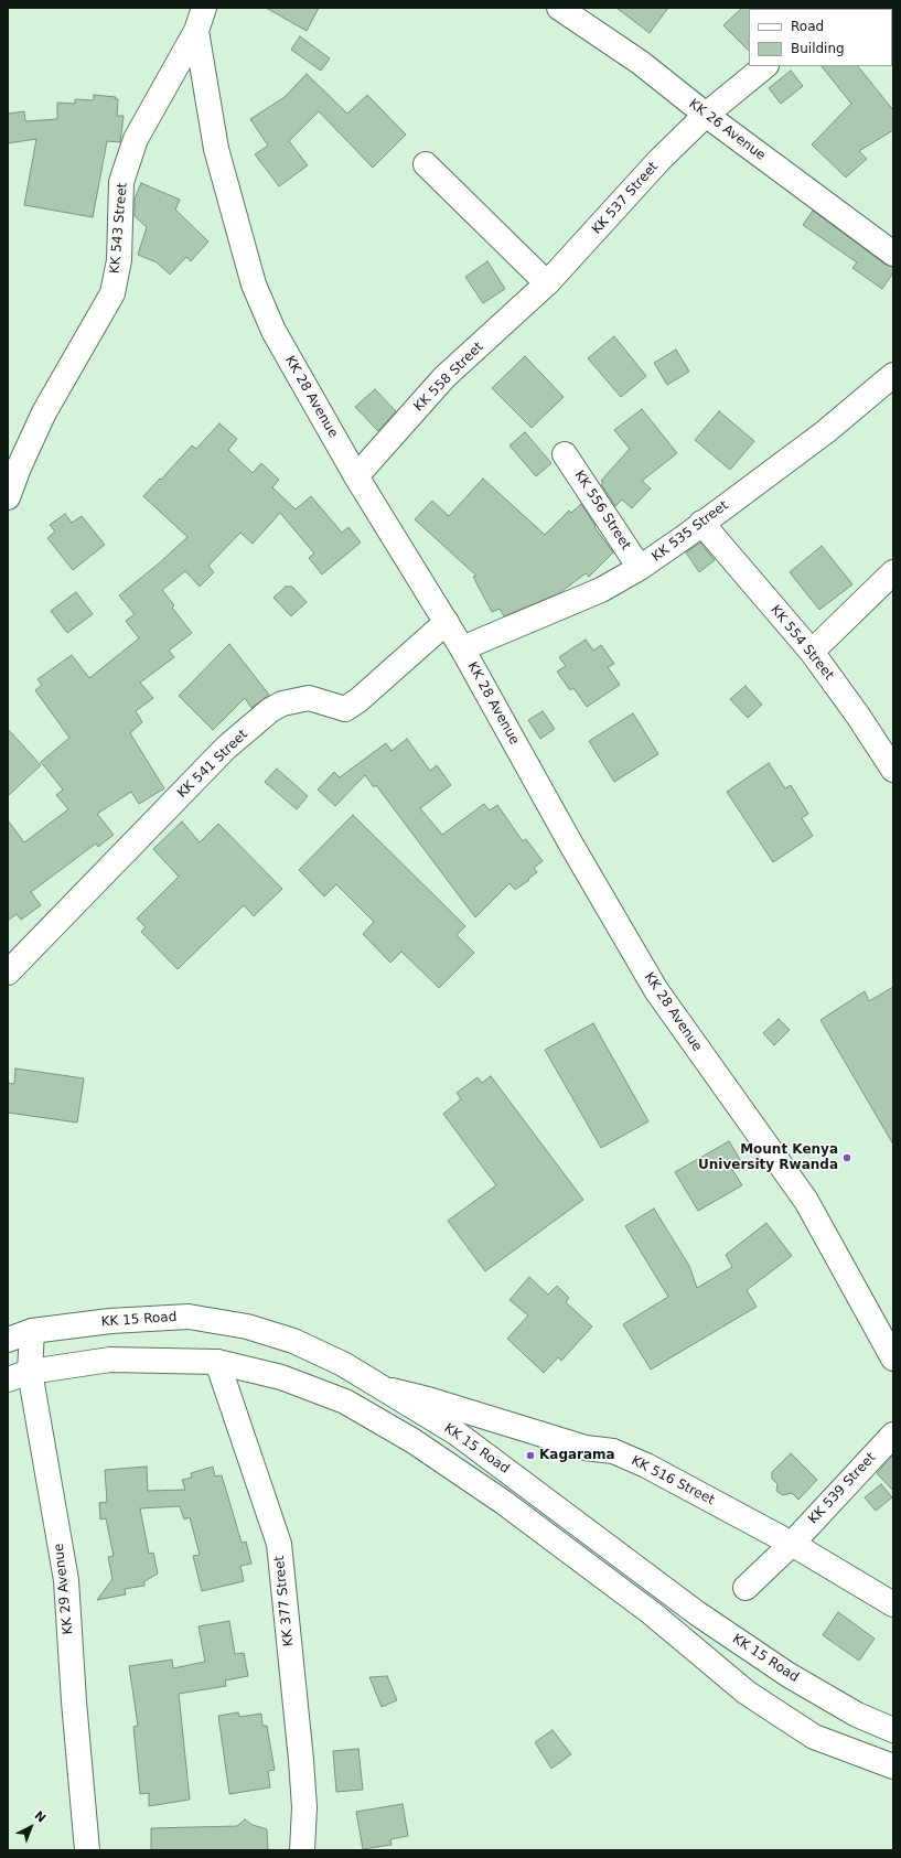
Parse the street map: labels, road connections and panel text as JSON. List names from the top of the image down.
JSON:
{
  "streets": {
    "main road": [
      "KK 26 Avenue",
      "KK 537 Street",
      "KK 543 Street",
      "KK 558 Street",
      "KK 28 Avenue",
      "KK 556 Street",
      "KK 535 Street",
      "KK 554 Street",
      "KK 541 Street",
      "KK 15 Road",
      "KK 516 Street",
      "KK 539 Street",
      "KK 29 Avenue",
      "KK 377 Street"
    ]
  },
  "crossings": [
    ["KK 26 Avenue", "KK 537 Street"],
    ["KK 537 Street", "KK 558 Street"],
    ["KK 543 Street", "KK 28 Avenue"],
    ["KK 558 Street", "KK 28 Avenue"],
    ["KK 28 Avenue", "KK 535 Street"],
    ["KK 28 Avenue", "KK 541 Street"],
    ["KK 556 Street", "KK 535 Street"],
    ["KK 535 Street", "KK 554 Street"],
    ["KK 15 Road", "KK 516 Street"],
    ["KK 15 Road", "KK 29 Avenue"],
    ["KK 516 Street", "KK 539 Street"]
  ],
  "places": ["Mount Kenya University Rwanda", "Kagarama"],
  "legend": ["Road", "Building"],
  "north": "top right"
}
